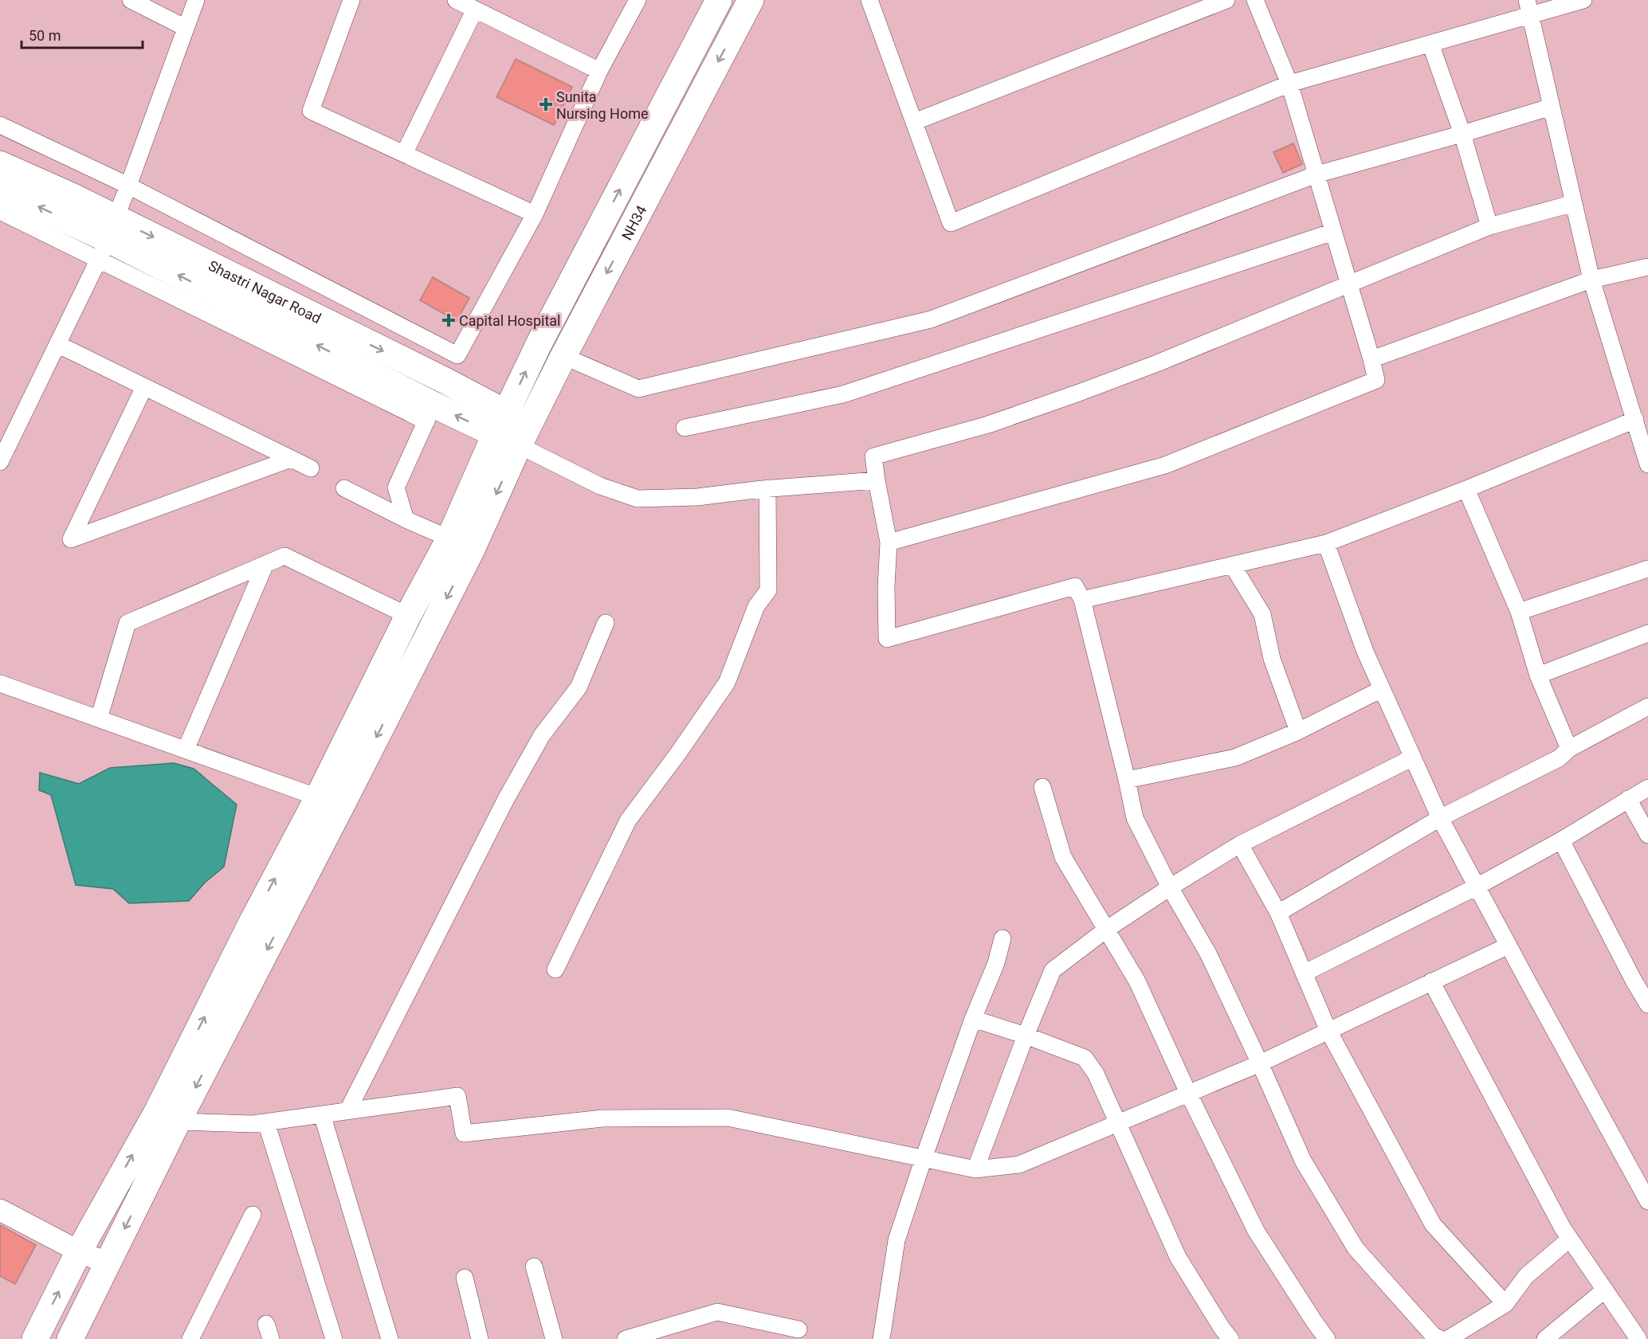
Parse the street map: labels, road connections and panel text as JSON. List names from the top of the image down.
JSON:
{
  "streets": {
    "main road": ["NH34", "Shastri Nagar Road"]
  },
  "crossings": [
    ["NH34", "Shastri Nagar Road"]
  ],
  "places": {
    "health": ["Sunita Nursing Home", "Capital Hospital"]
  },
  "scale_bar": "50 m"
}
